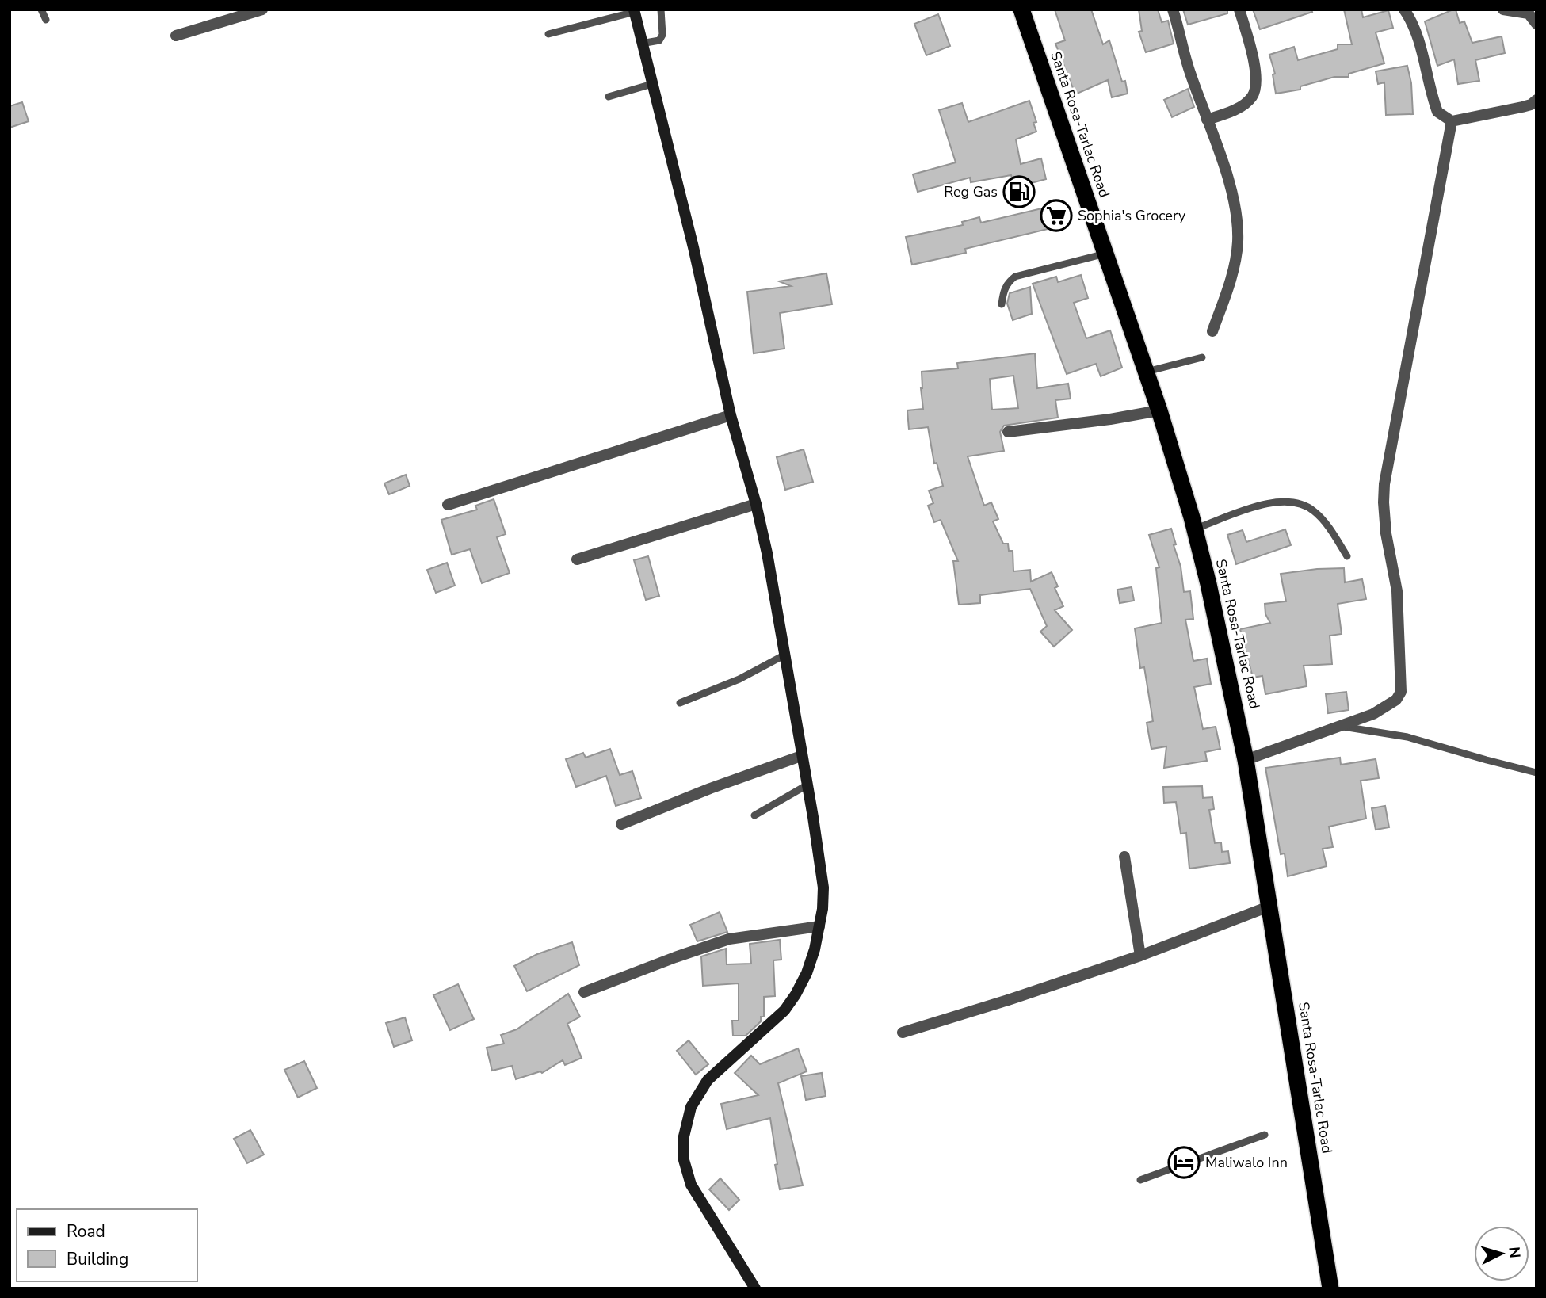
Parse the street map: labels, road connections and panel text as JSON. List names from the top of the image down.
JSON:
{
  "streets": {
    "highway": ["Santa Rosa-Tarlac Road"]
  },
  "places": {
    "fuel station": ["Reg Gas"],
    "supermarket": ["Sophia's Grocery"],
    "hotel": ["Maliwalo Inn"]
  },
  "legend": ["Road", "Building"],
  "north": "right"
}
